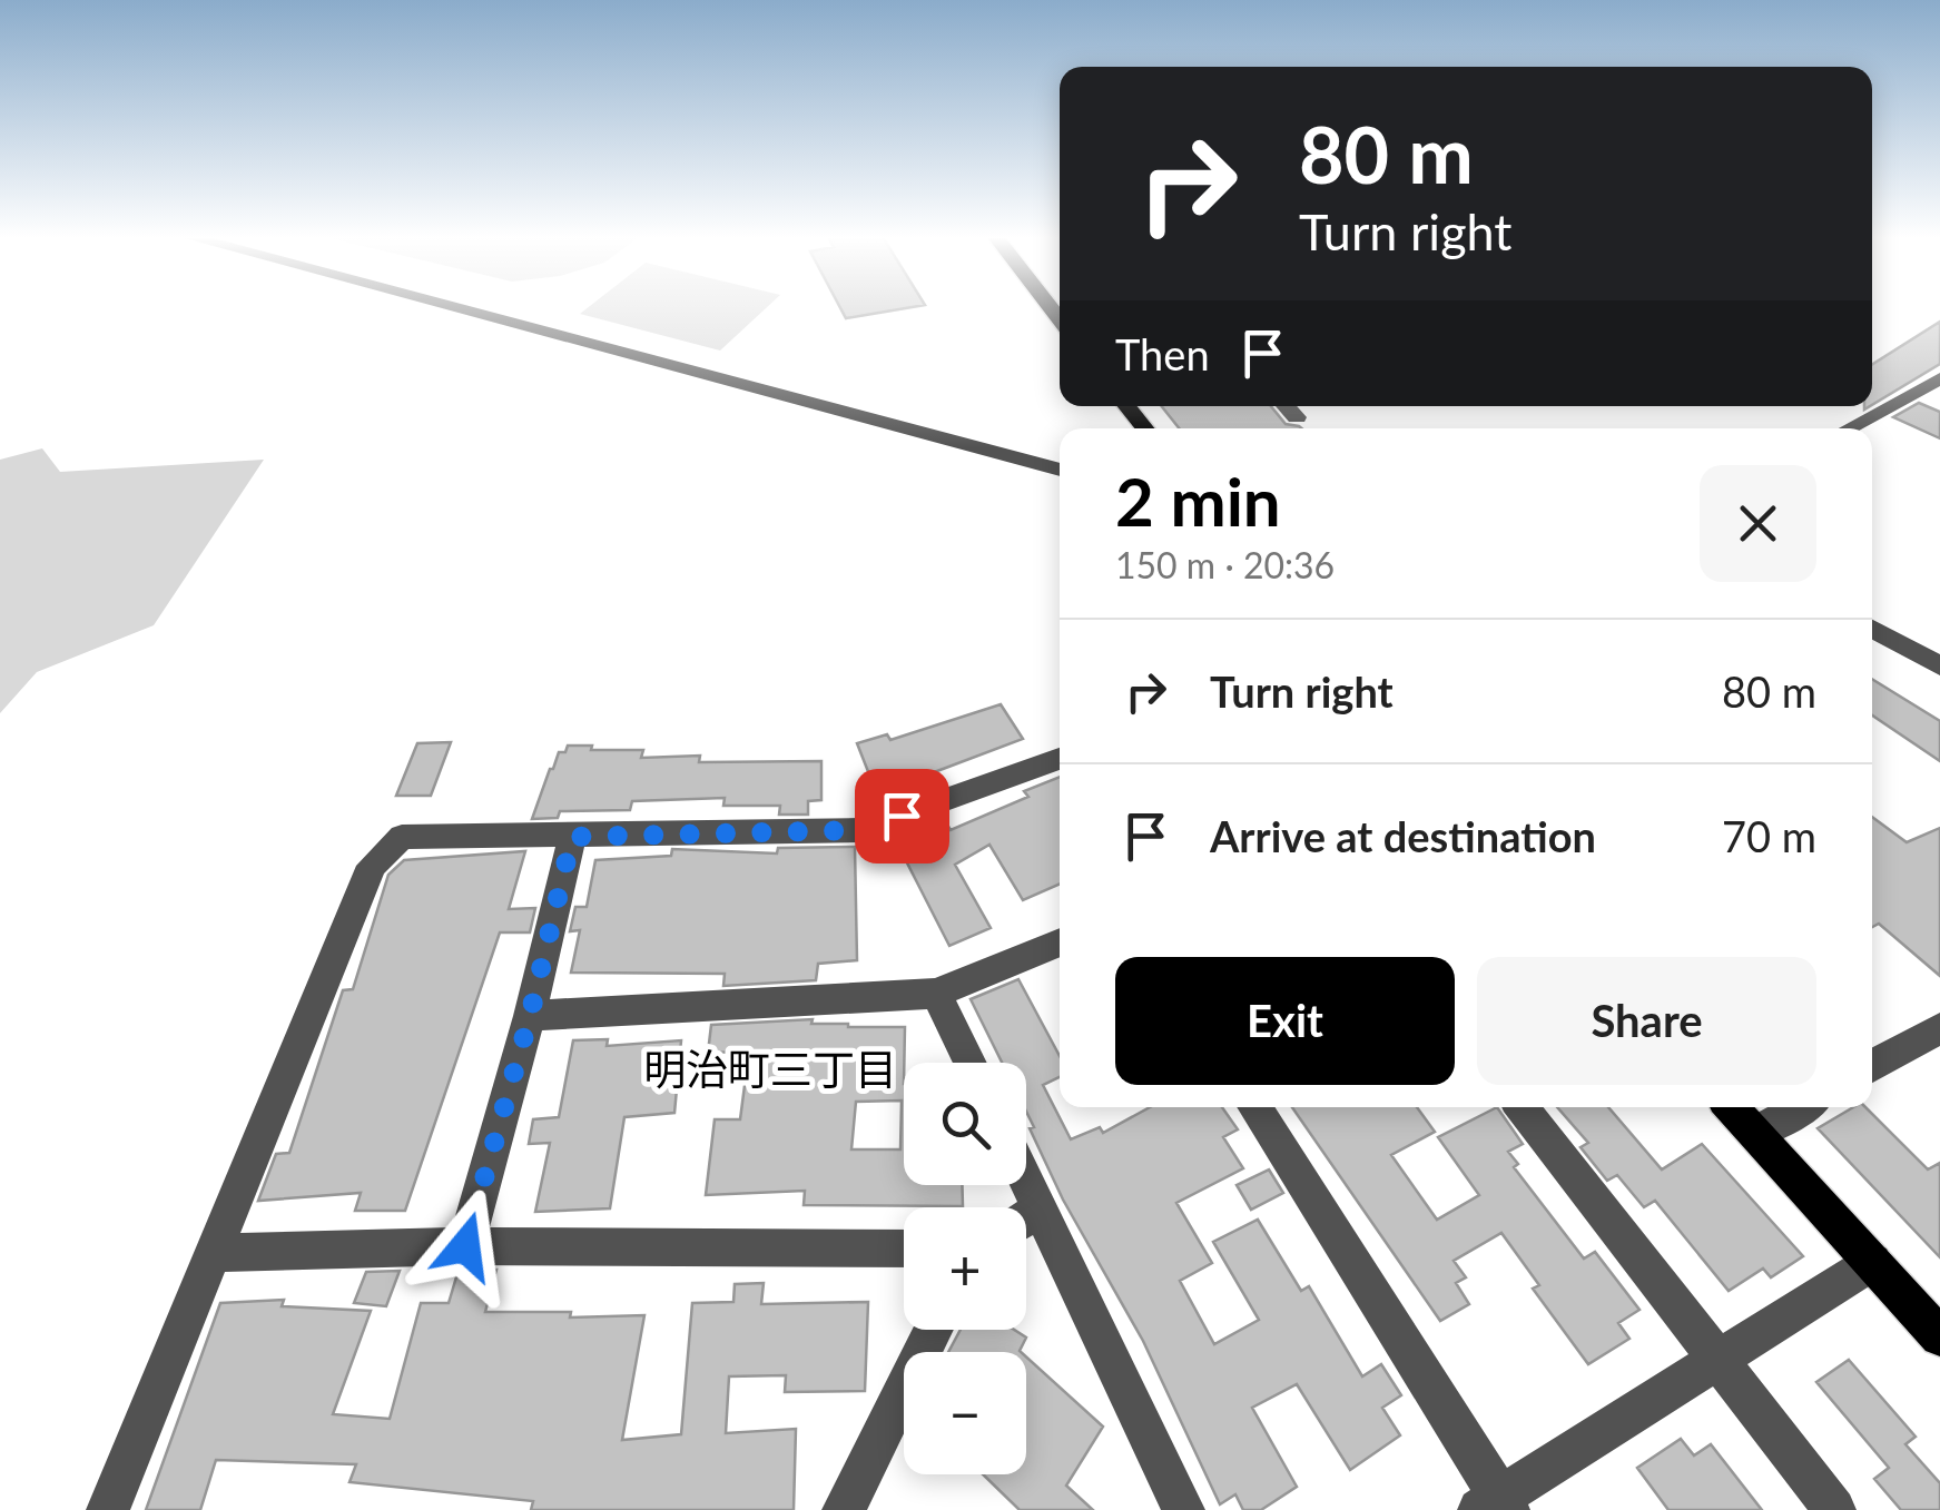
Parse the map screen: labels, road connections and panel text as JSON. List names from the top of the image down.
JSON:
{
  "districts": ["明治町三丁目"],
  "page": {
    "turn": ["80 m", "Turn right"],
    "then": "Then",
    "heading": ["2 min", "150 m · 20:36"],
    "list": [
      {
        "name": "Turn right",
        "value": "80 m"
      },
      {
        "name": "Arrive at destination",
        "value": "70 m"
      }
    ],
    "buttons": ["Exit", "Share"],
    "map_buttons": ["+", "−"]
  }
}
